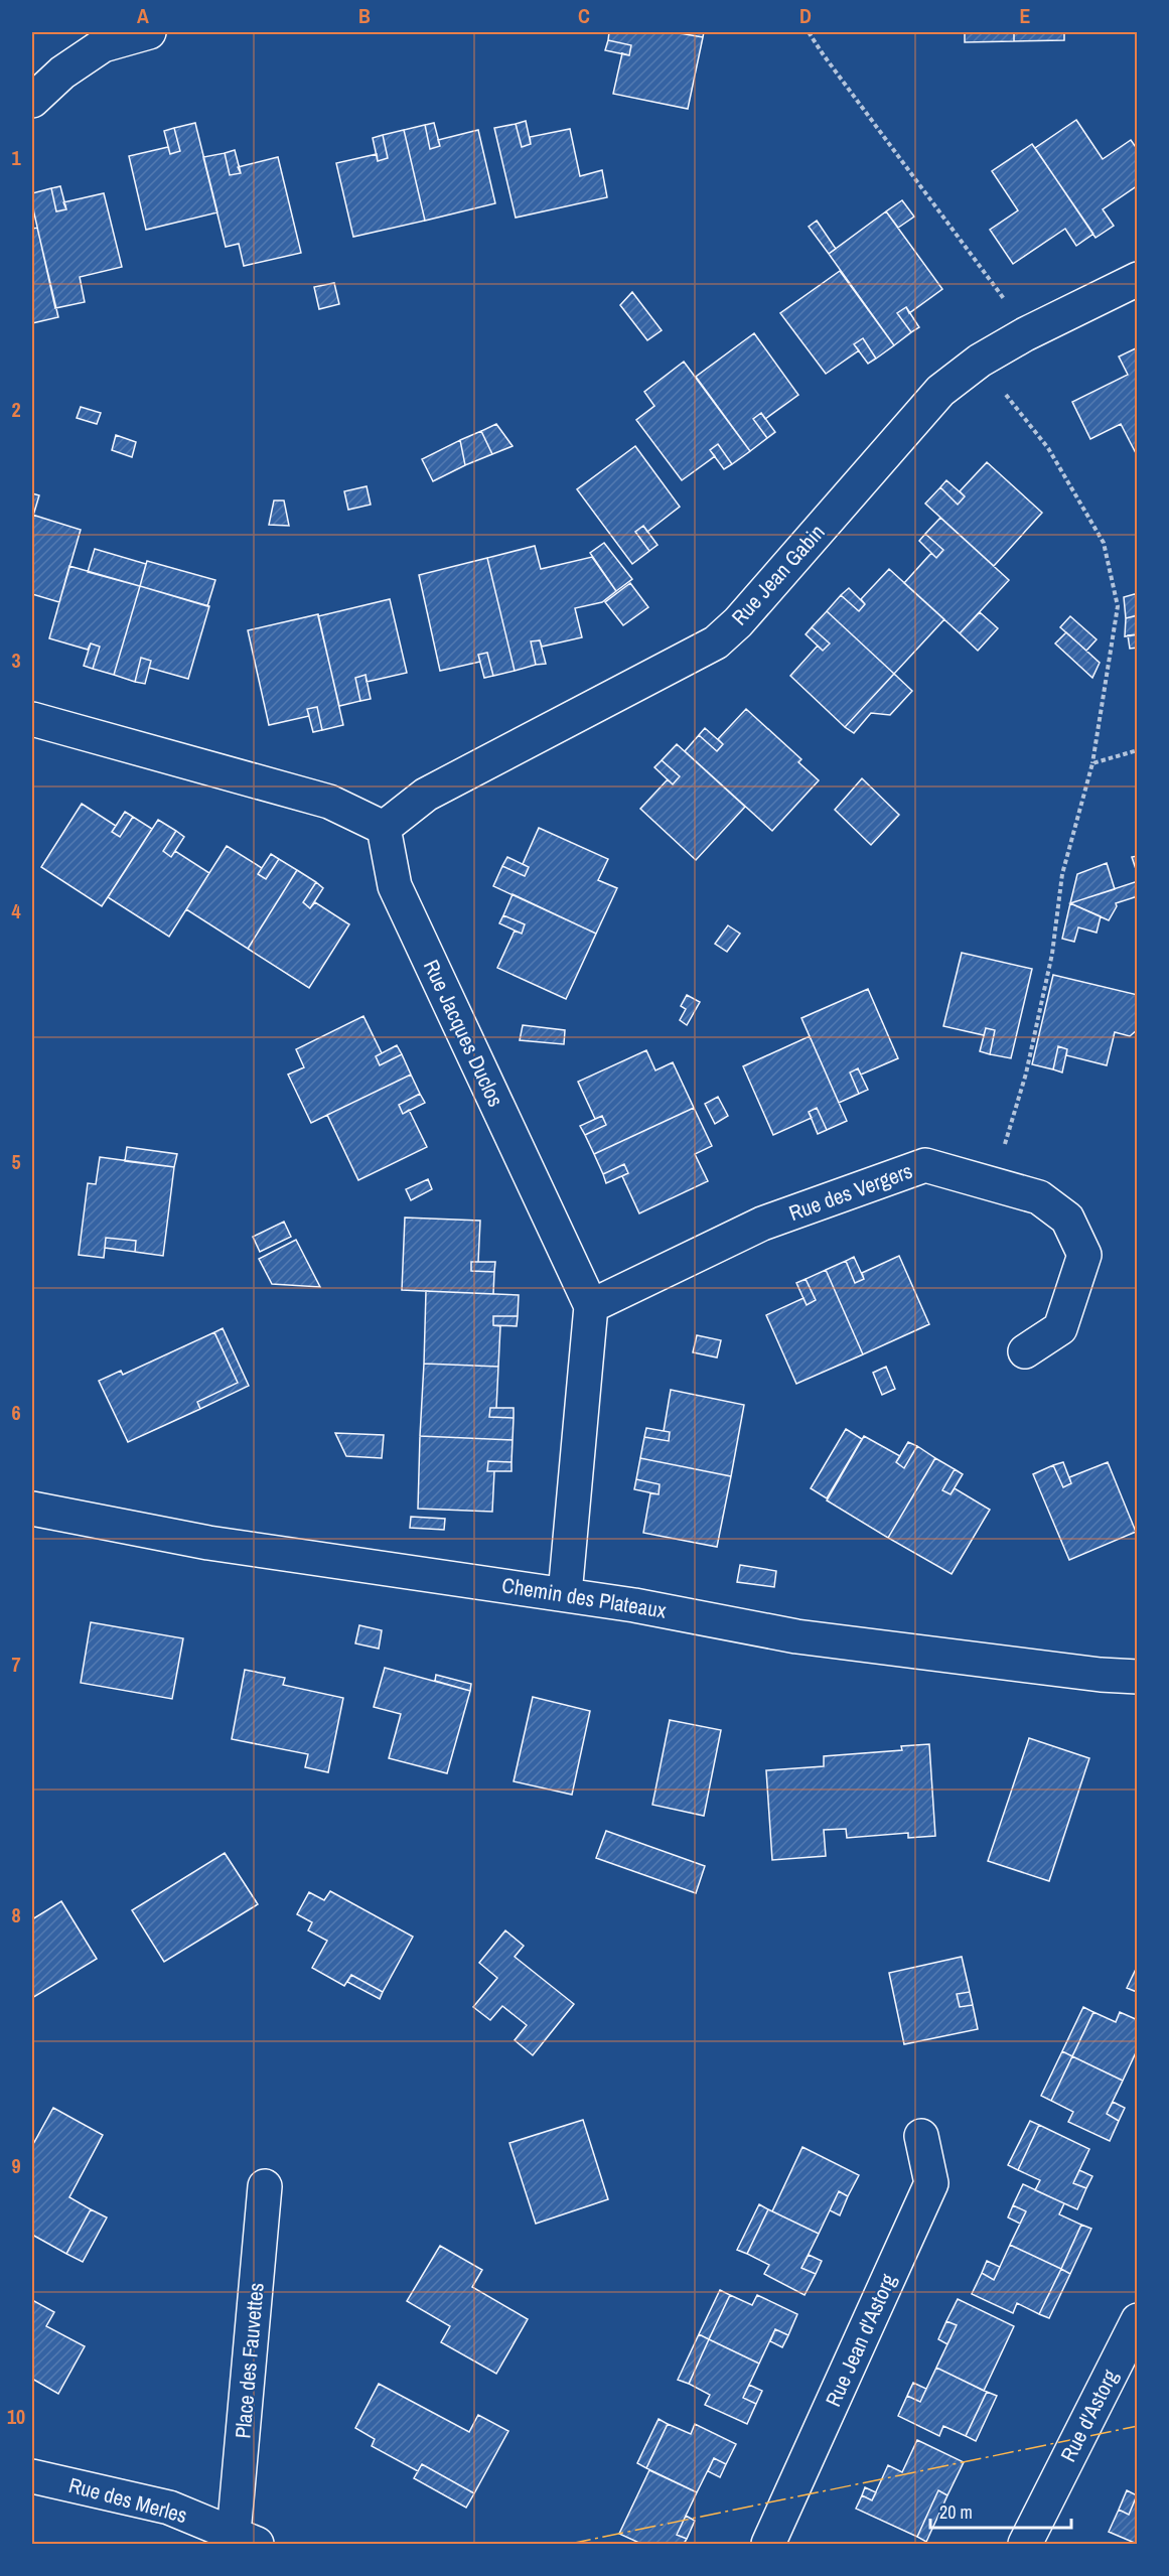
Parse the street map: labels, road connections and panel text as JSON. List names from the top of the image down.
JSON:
{
  "streets": {
    "street": [
      "Rue Jean Gabin",
      "Rue Jacques Duclos",
      "Rue des Vergers",
      "Chemin des Plateaux",
      "Rue Jean d'Astorg",
      "Place des Fauvettes",
      "Rue d'Astorg",
      "Rue des Merles"
    ]
  },
  "crossings": [
    ["Rue Jean Gabin", "Rue Jacques Duclos"],
    ["Rue Jacques Duclos", "Rue des Vergers"],
    ["Place des Fauvettes", "Rue des Merles"]
  ],
  "scale_bar": "20 m",
  "grid": {
    "columns": [
      "A",
      "B",
      "C",
      "D",
      "E"
    ],
    "rows": [
      "1",
      "2",
      "3",
      "4",
      "5",
      "6",
      "7",
      "8",
      "9",
      "10"
    ]
  }
}
